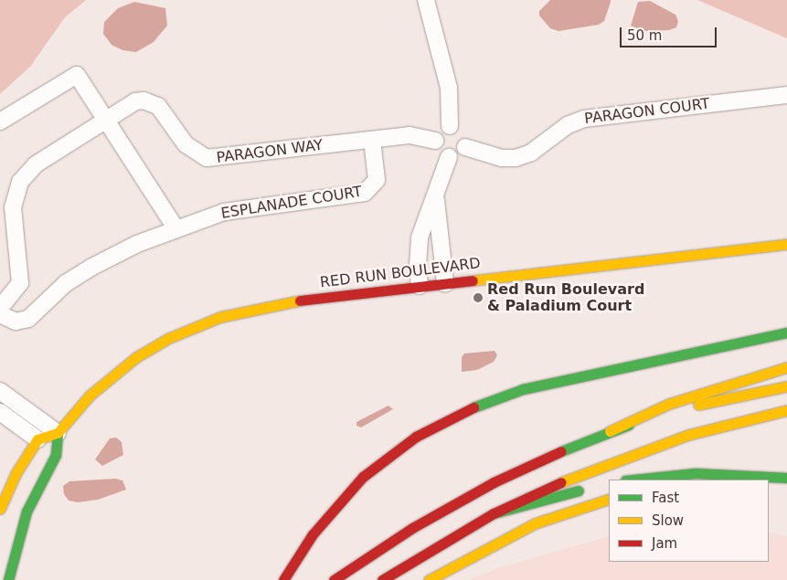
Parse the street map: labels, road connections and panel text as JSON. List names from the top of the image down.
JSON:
{
  "streets": {
    "main road": ["RED RUN BOULEVARD"],
    "street": ["PARAGON COURT", "PARAGON WAY", "ESPLANADE COURT"]
  },
  "crossings": [
    ["PARAGON COURT", "PARAGON WAY"],
    ["PARAGON WAY", "ESPLANADE COURT"]
  ],
  "places": ["Red Run Boulevard & Paladium Court"],
  "legend": ["Fast", "Slow", "Jam"],
  "scale_bar": "50 m"
}
